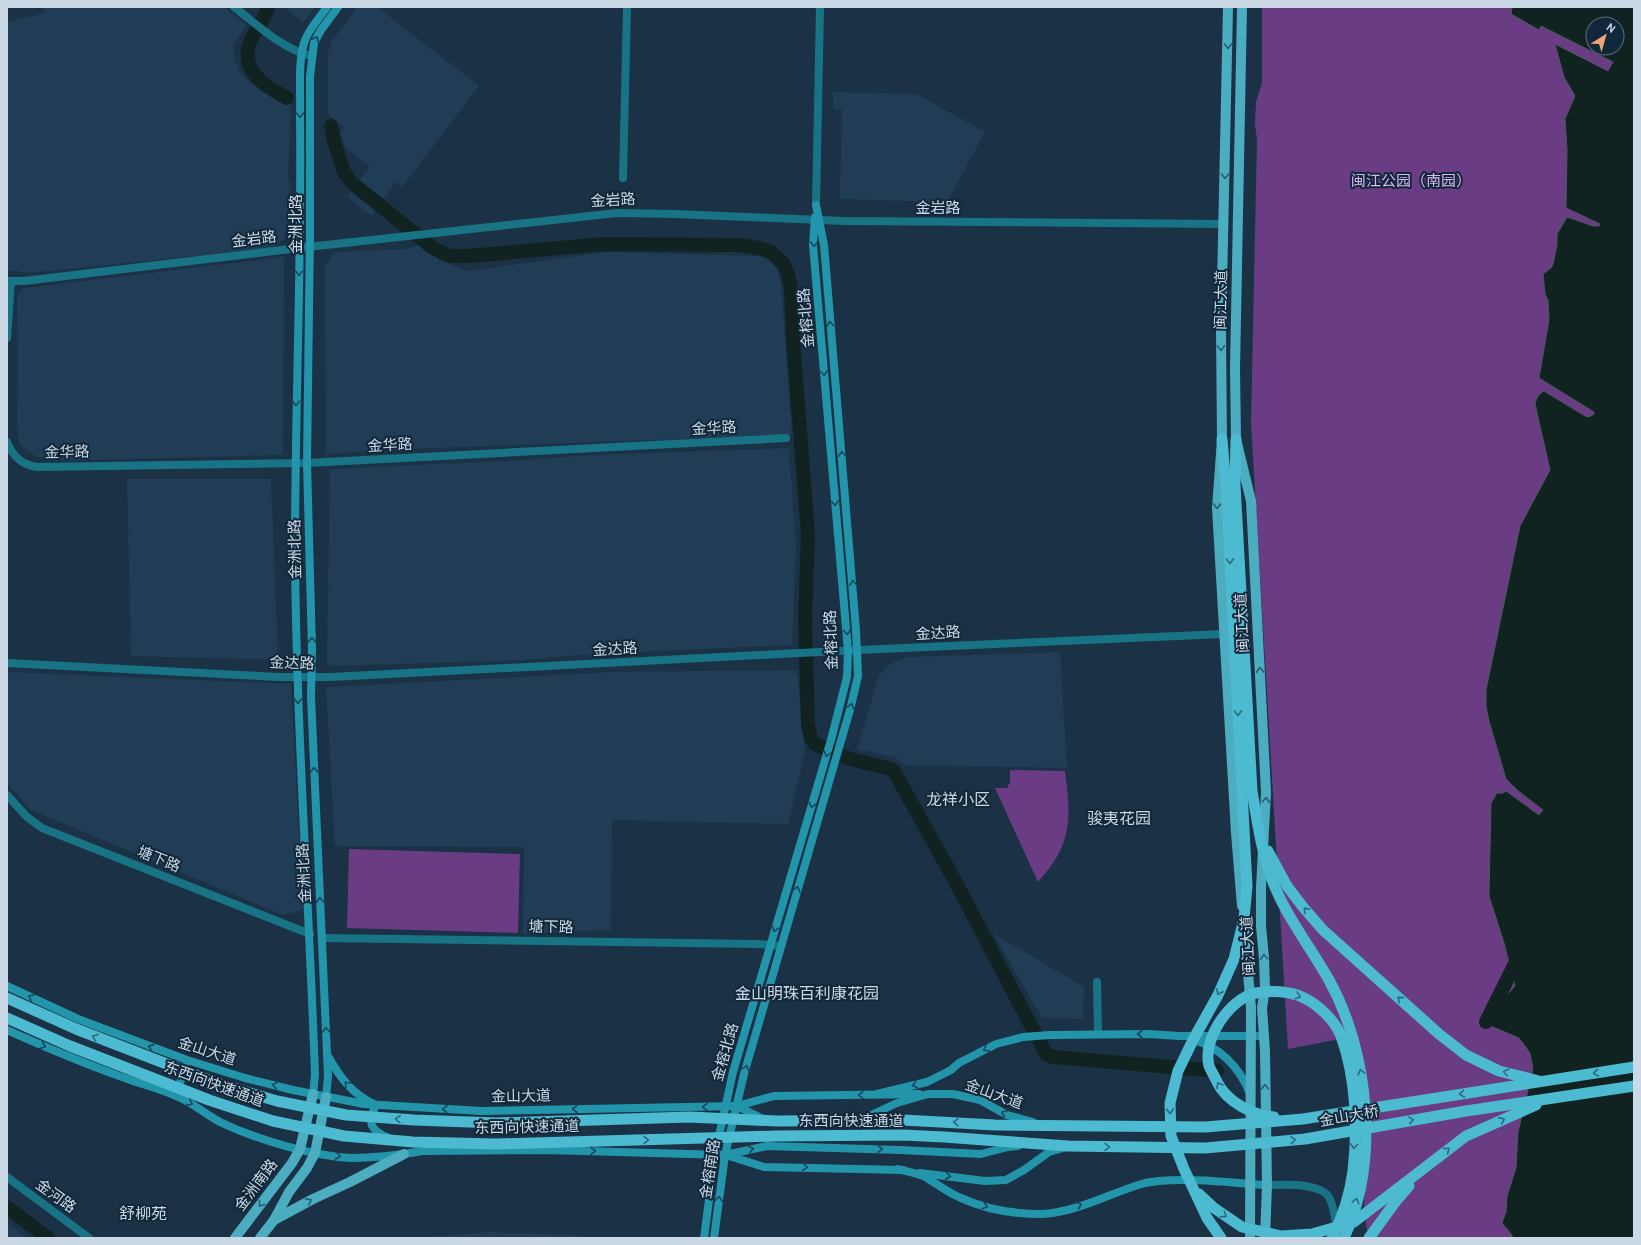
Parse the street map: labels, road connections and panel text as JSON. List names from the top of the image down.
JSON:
{
  "streets": {
    "highway": ["东西向快速通道", "金山大桥"],
    "main road": [
      "金洲北路",
      "闽江大道",
      "金榕北路",
      "金山大道",
      "金榕南路",
      "金洲南路"
    ],
    "street": [
      "金岩路",
      "金华路",
      "金达路",
      "塘下路",
      "金河路"
    ]
  },
  "crossings": [
    ["金岩路", "金洲北路"],
    ["金岩路", "闽江大道"],
    ["金岩路", "金榕北路"],
    ["金洲北路", "金华路"],
    ["金洲北路", "金达路"],
    ["金洲北路", "塘下路"],
    ["金洲北路", "金山大道"],
    ["金洲北路", "金洲南路"],
    ["闽江大道", "金达路"],
    ["金榕北路", "金达路"],
    ["金榕北路", "塘下路"],
    ["金榕北路", "金山大道"],
    ["金榕北路", "金榕南路"],
    ["金山大道", "东西向快速通道"],
    ["金山大道", "金榕南路"],
    ["金山大道", "金洲南路"],
    ["东西向快速通道", "金山大桥"]
  ],
  "districts": [
    "龙祥小区",
    "骏夷花园",
    "金山明珠百利康花园",
    "舒柳苑"
  ],
  "parks": ["闽江公园（南园）"],
  "north": "top right"
}
